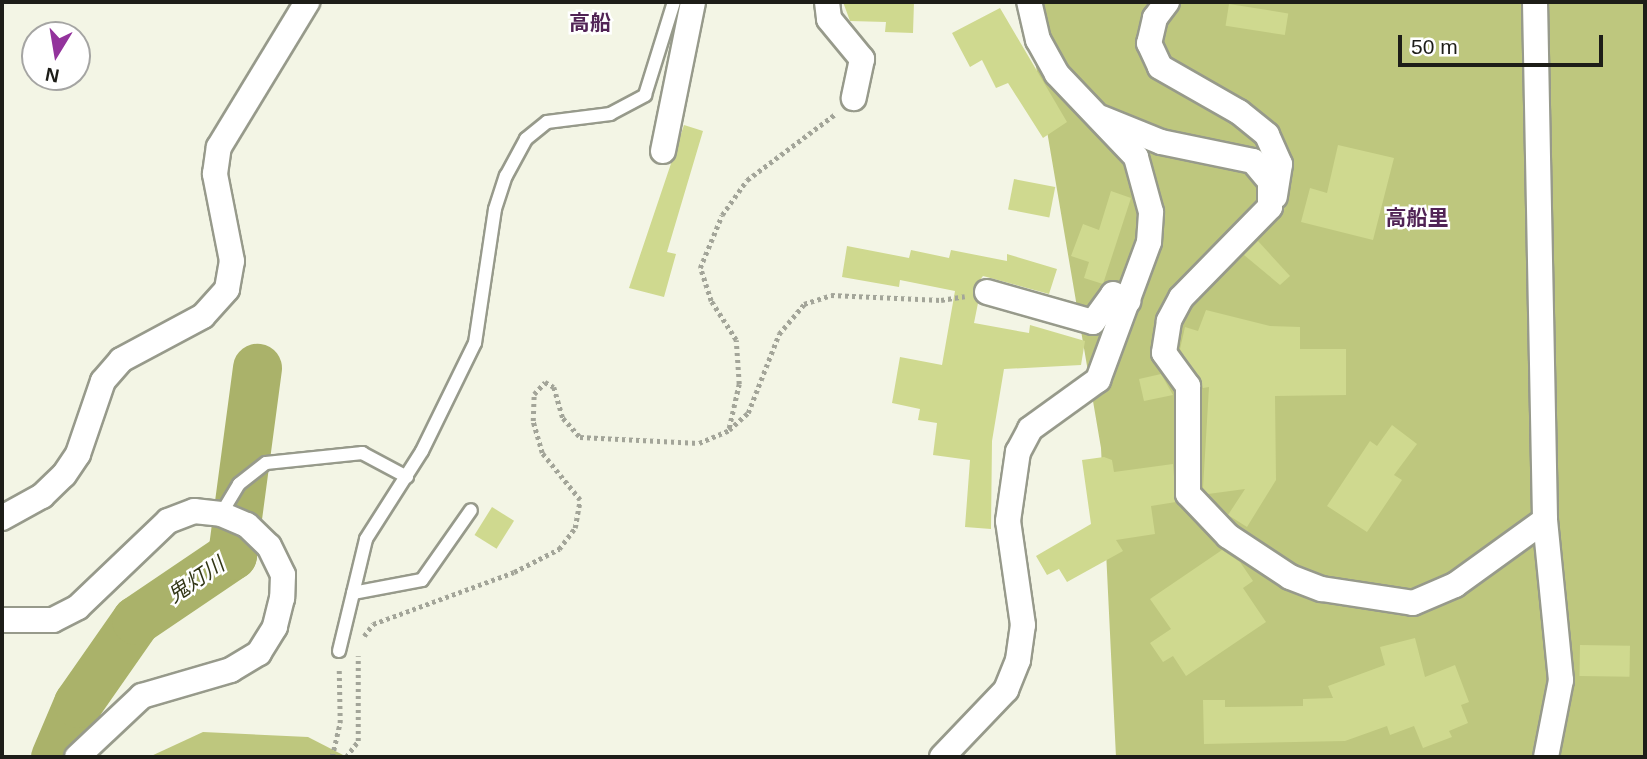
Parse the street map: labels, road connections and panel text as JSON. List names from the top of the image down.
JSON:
{
  "districts": ["高船", "高船里"],
  "water": ["鬼灯川"],
  "scale_bar": "50 m",
  "north": "bottom"
}
